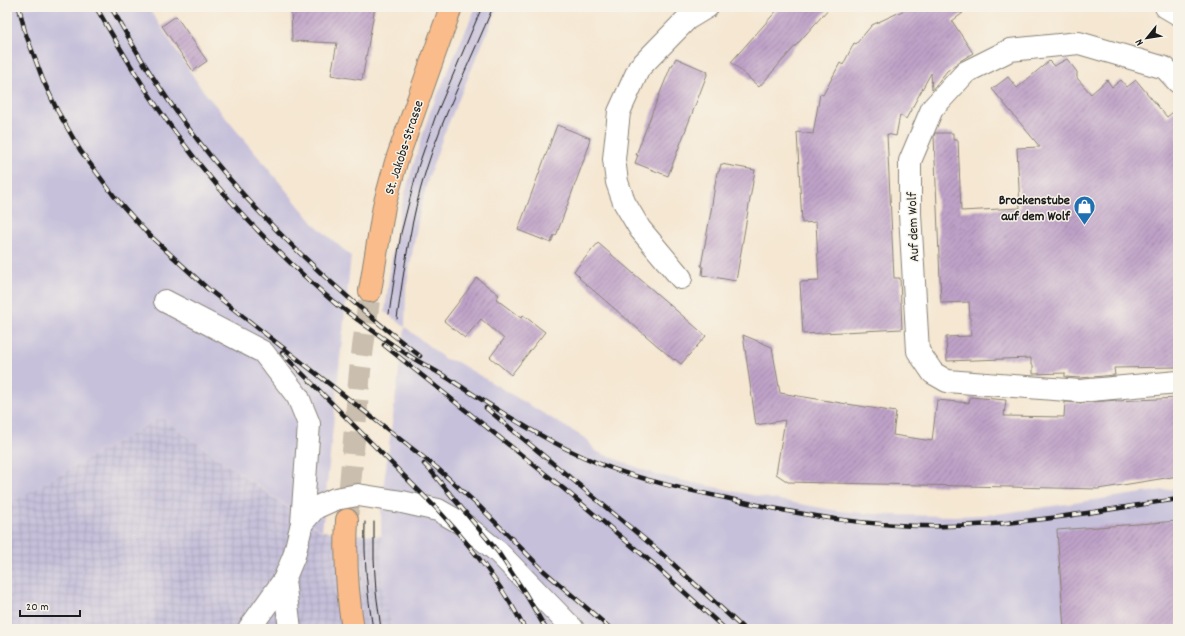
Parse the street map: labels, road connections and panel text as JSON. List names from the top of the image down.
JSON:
{
  "streets": {
    "main road": ["St. Jakobs-Strasse"],
    "street": ["Auf dem Wolf"]
  },
  "places": {
    "shop": ["Brockenstube auf dem Wolf"]
  },
  "scale_bar": "20 m",
  "north": "bottom left"
}
